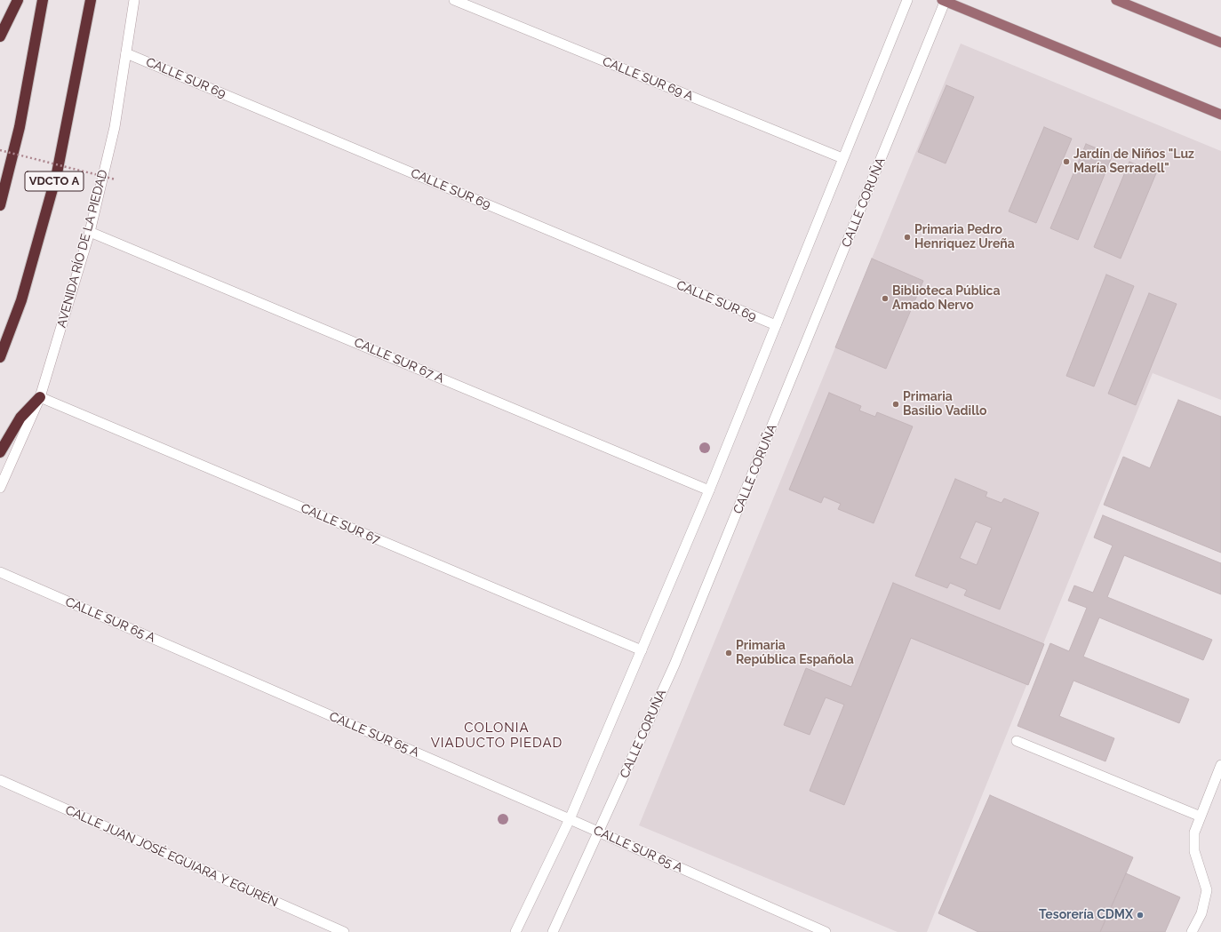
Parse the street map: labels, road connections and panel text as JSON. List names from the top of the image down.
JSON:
{
  "streets": {
    "highway": ["VDCTO A"],
    "street": [
      "CALLE SUR 69",
      "CALLE SUR 69 A",
      "CALLE CORUÑA",
      "AVENIDA RÍO DE LA PIEDAD",
      "CALLE SUR 67 A",
      "CALLE SUR 67",
      "CALLE SUR 65 A",
      "CALLE JUAN JOSÉ EGUIARA Y EGURÉN"
    ]
  },
  "crossings": [
    ["CALLE SUR 69", "AVENIDA RÍO DE LA PIEDAD"],
    ["CALLE CORUÑA", "CALLE SUR 65 A"],
    ["AVENIDA RÍO DE LA PIEDAD", "CALLE SUR 67 A"],
    ["AVENIDA RÍO DE LA PIEDAD", "CALLE SUR 67"]
  ],
  "districts": ["COLONIA VIADUCTO PIEDAD"],
  "places": [
    "Jardín de Niños \"Luz María Serradell\"",
    "Primaria Pedro Henriquez Ureña",
    "Biblioteca Pública Amado Nervo",
    "Primaria Basilio Vadillo",
    "Primaria República Española",
    "Tesorería CDMX"
  ]
}
